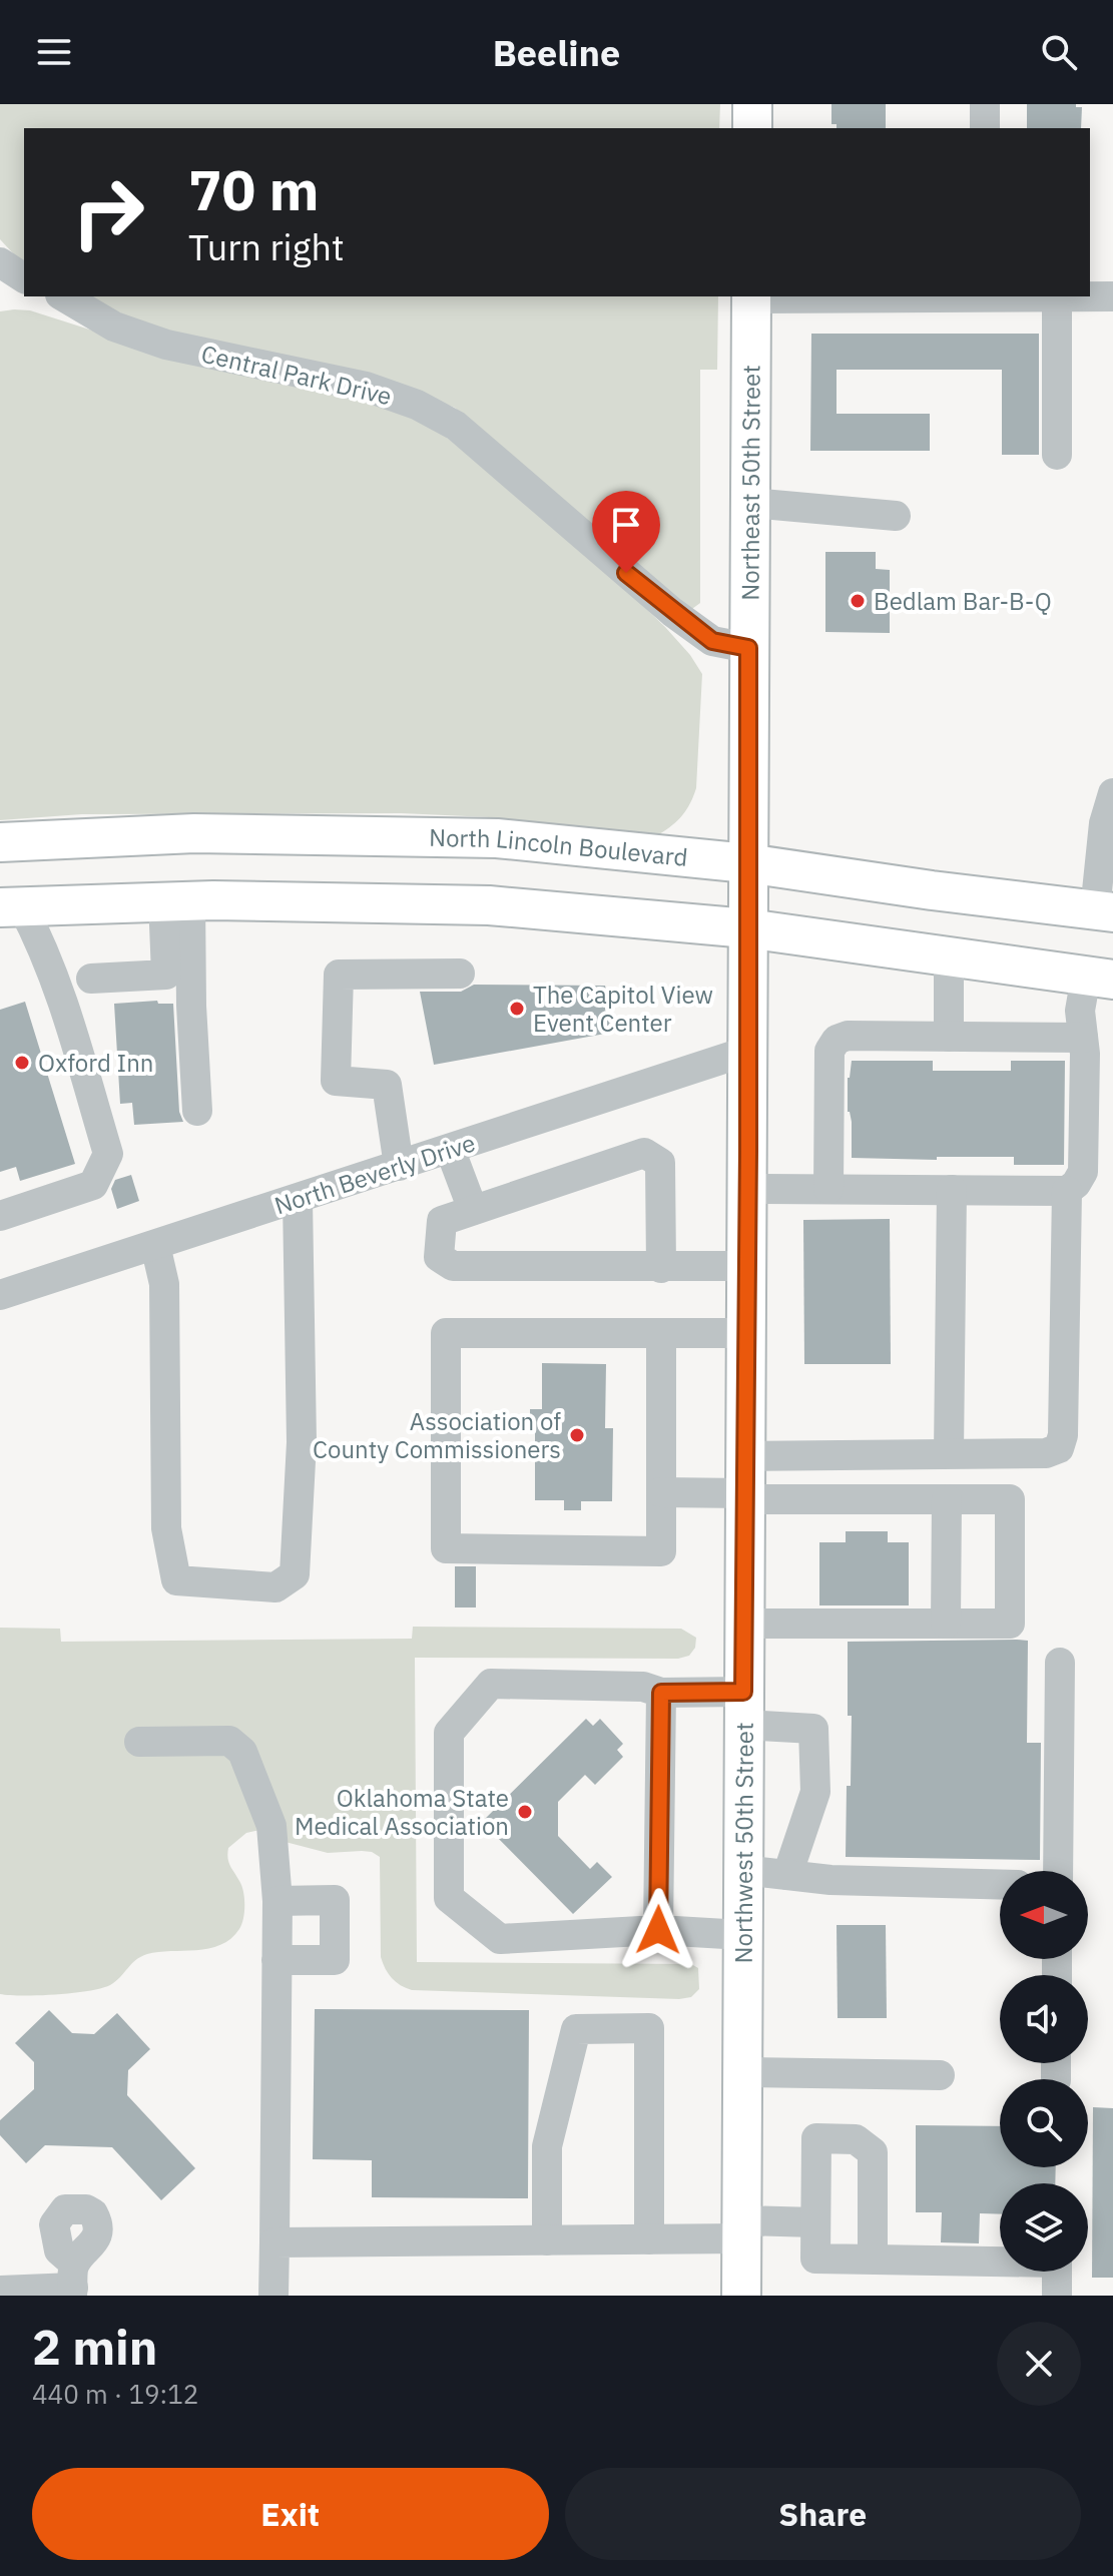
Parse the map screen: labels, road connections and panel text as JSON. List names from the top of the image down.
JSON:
{
  "streets": {
    "main road": ["Northeast 50th Street", "North Lincoln Boulevard", "Northwest 50th Street"],
    "street": ["Central Park Drive", "North Beverly Drive"]
  },
  "crossings": [
    ["Central Park Drive", "Northeast 50th Street"],
    ["Northeast 50th Street", "North Lincoln Boulevard"],
    ["Northeast 50th Street", "Northwest 50th Street"],
    ["North Lincoln Boulevard", "Northwest 50th Street"],
    ["North Beverly Drive", "Northwest 50th Street"]
  ],
  "places": [
    "Bedlam Bar-B-Q",
    "The Capitol View Event Center",
    "Oxford Inn",
    "Association of County Commissioners",
    "Oklahoma State Medical Association"
  ],
  "north": "left",
  "page": {
    "header": "Beeline",
    "turn": ["70 m", "Turn right"],
    "heading": ["2 min", "440 m · 19:12"],
    "buttons": ["Exit", "Share"]
  }
}
